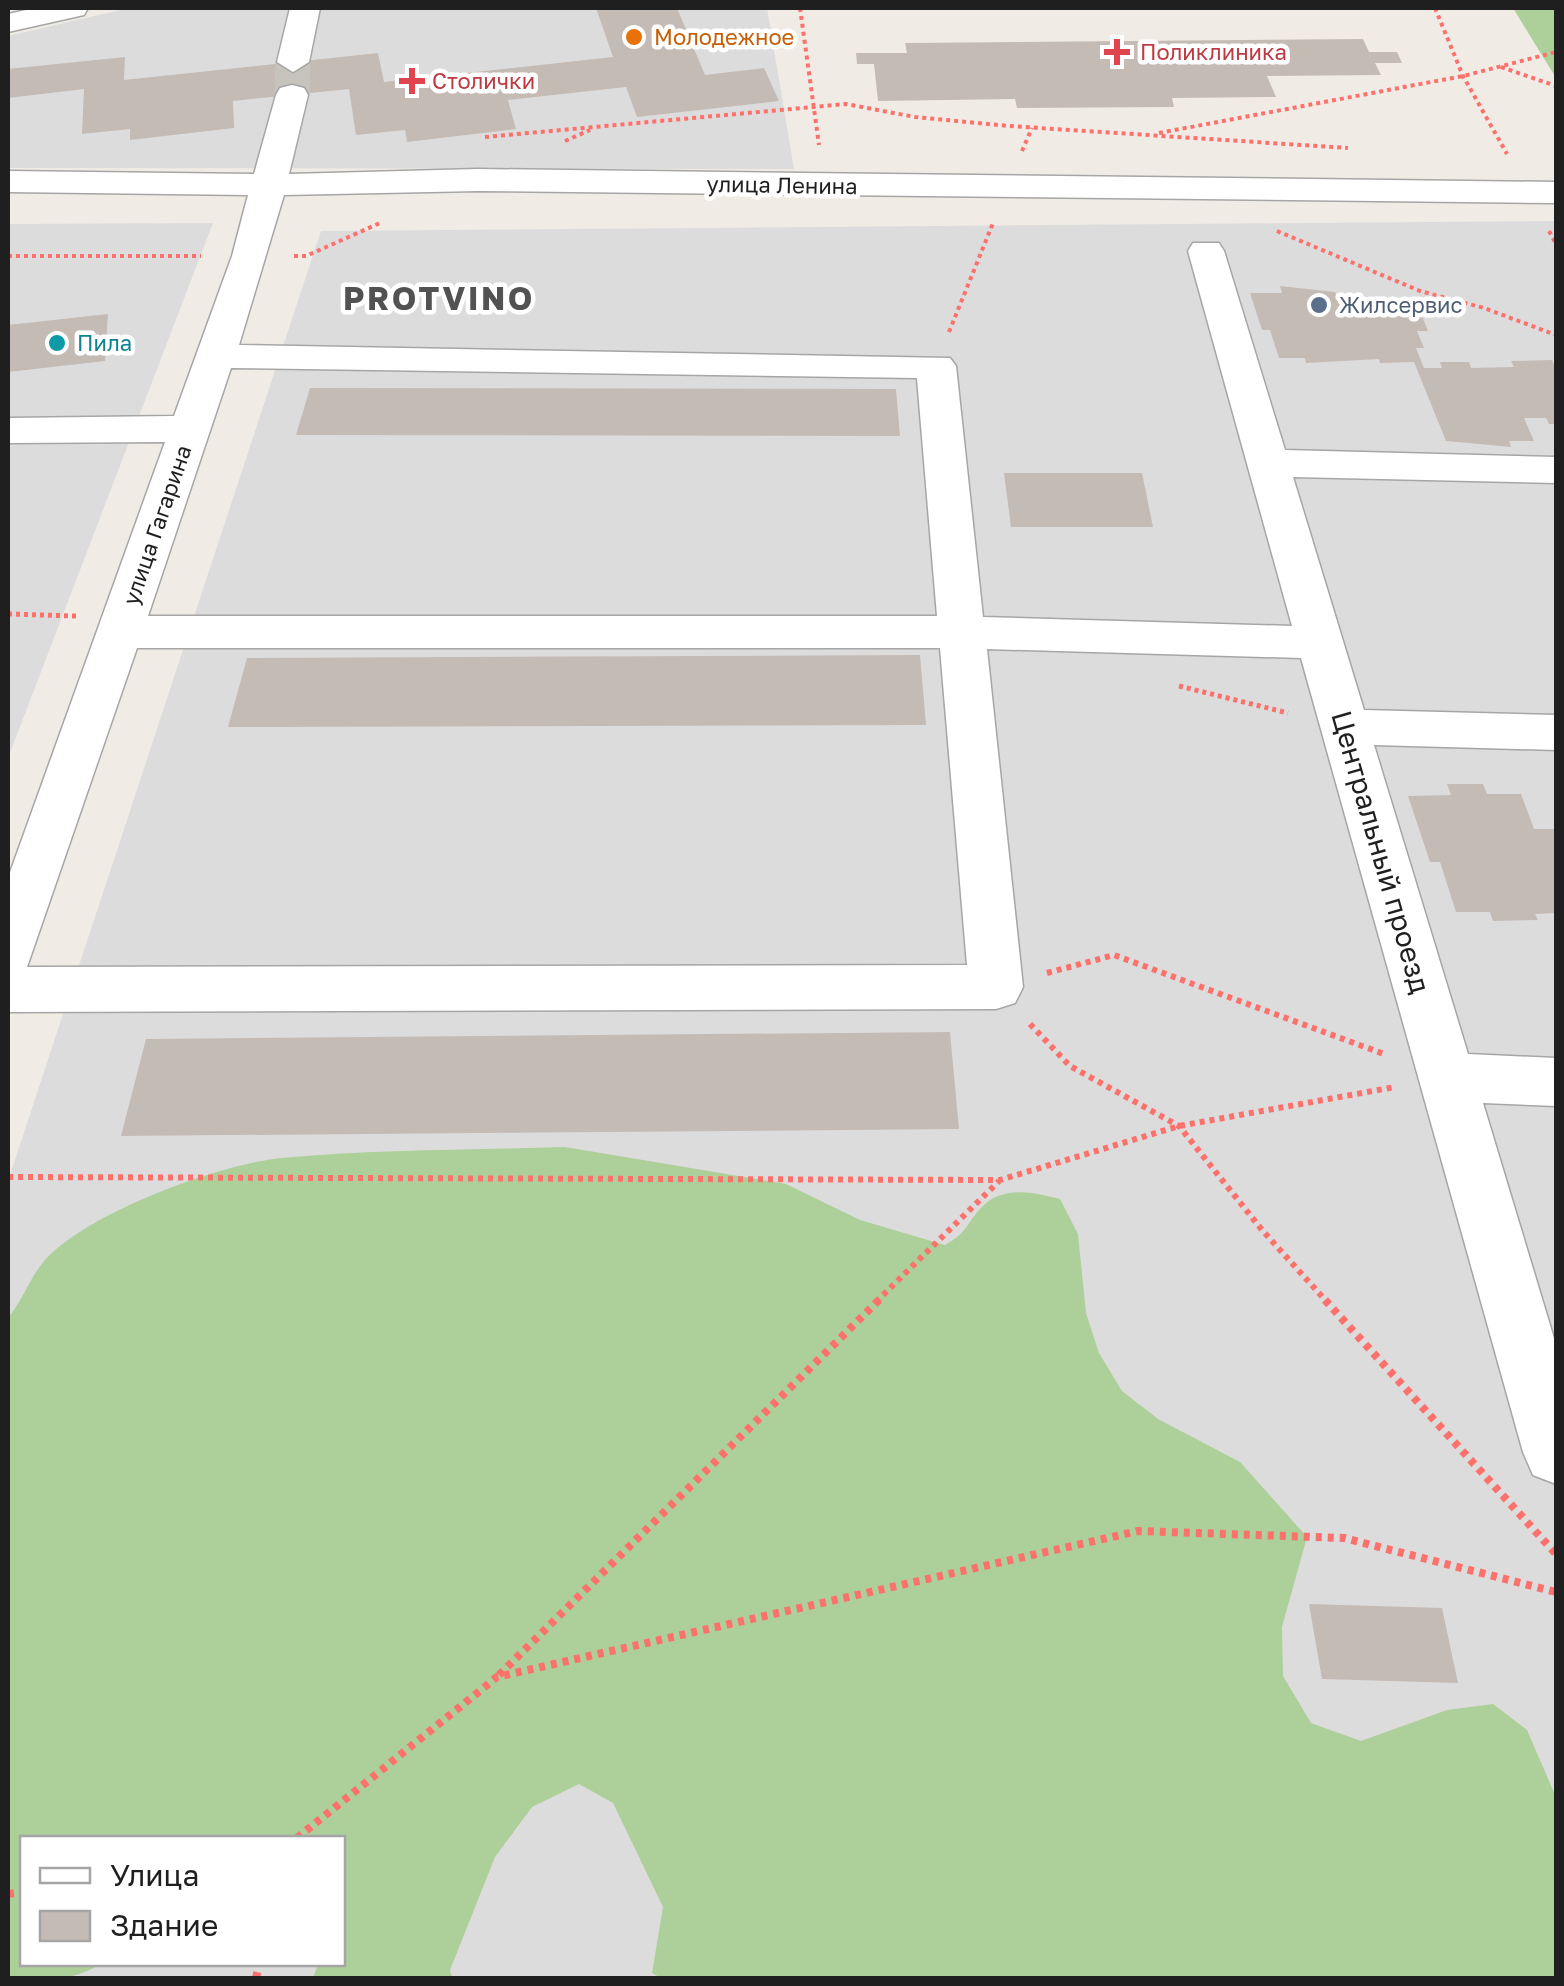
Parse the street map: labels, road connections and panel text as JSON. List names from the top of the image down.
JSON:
{
  "streets": {
    "street": ["улица Ленина", "улица Гагарина", "Центральный проезд"]
  },
  "crossings": [
    ["улица Ленина", "улица Гагарина"]
  ],
  "districts": ["PROTVINO"],
  "places": {
    "other": ["Молодежное", "Жилсервис", "Пила"],
    "health": ["Поликлиника", "Столички"]
  },
  "legend": ["Улица", "Здание"]
}
